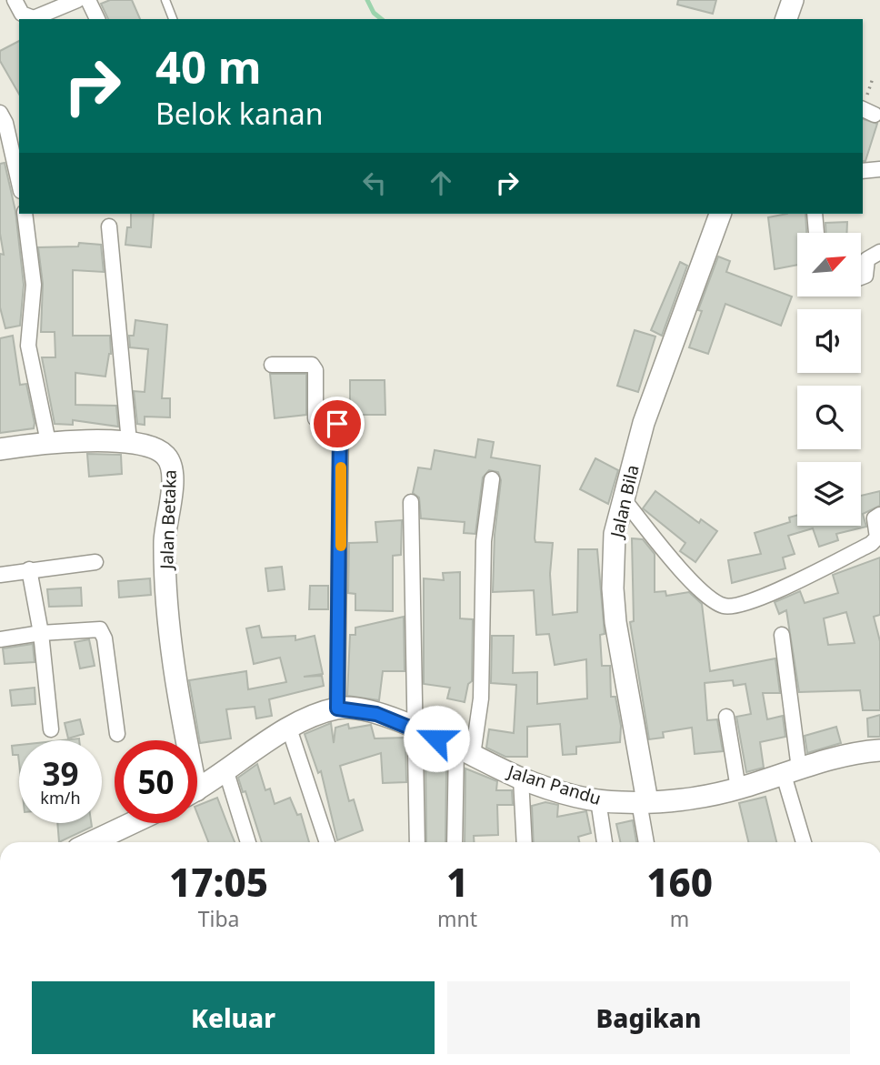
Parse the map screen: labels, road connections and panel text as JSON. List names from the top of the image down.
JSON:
{
  "streets": {
    "street": ["Jalan Bila", "Jalan Betaka", "Jalan Pandu"]
  },
  "crossings": [
    ["Jalan Bila", "Jalan Pandu"]
  ],
  "north": "top right",
  "page": {
    "turn": ["40 m", "Belok kanan"],
    "speed": "39 km/h",
    "limit": "50",
    "eta": [
      "17:05",
      "Tiba",
      "1",
      "mnt",
      "160",
      "m"
    ],
    "buttons": ["Keluar", "Bagikan"]
  }
}
